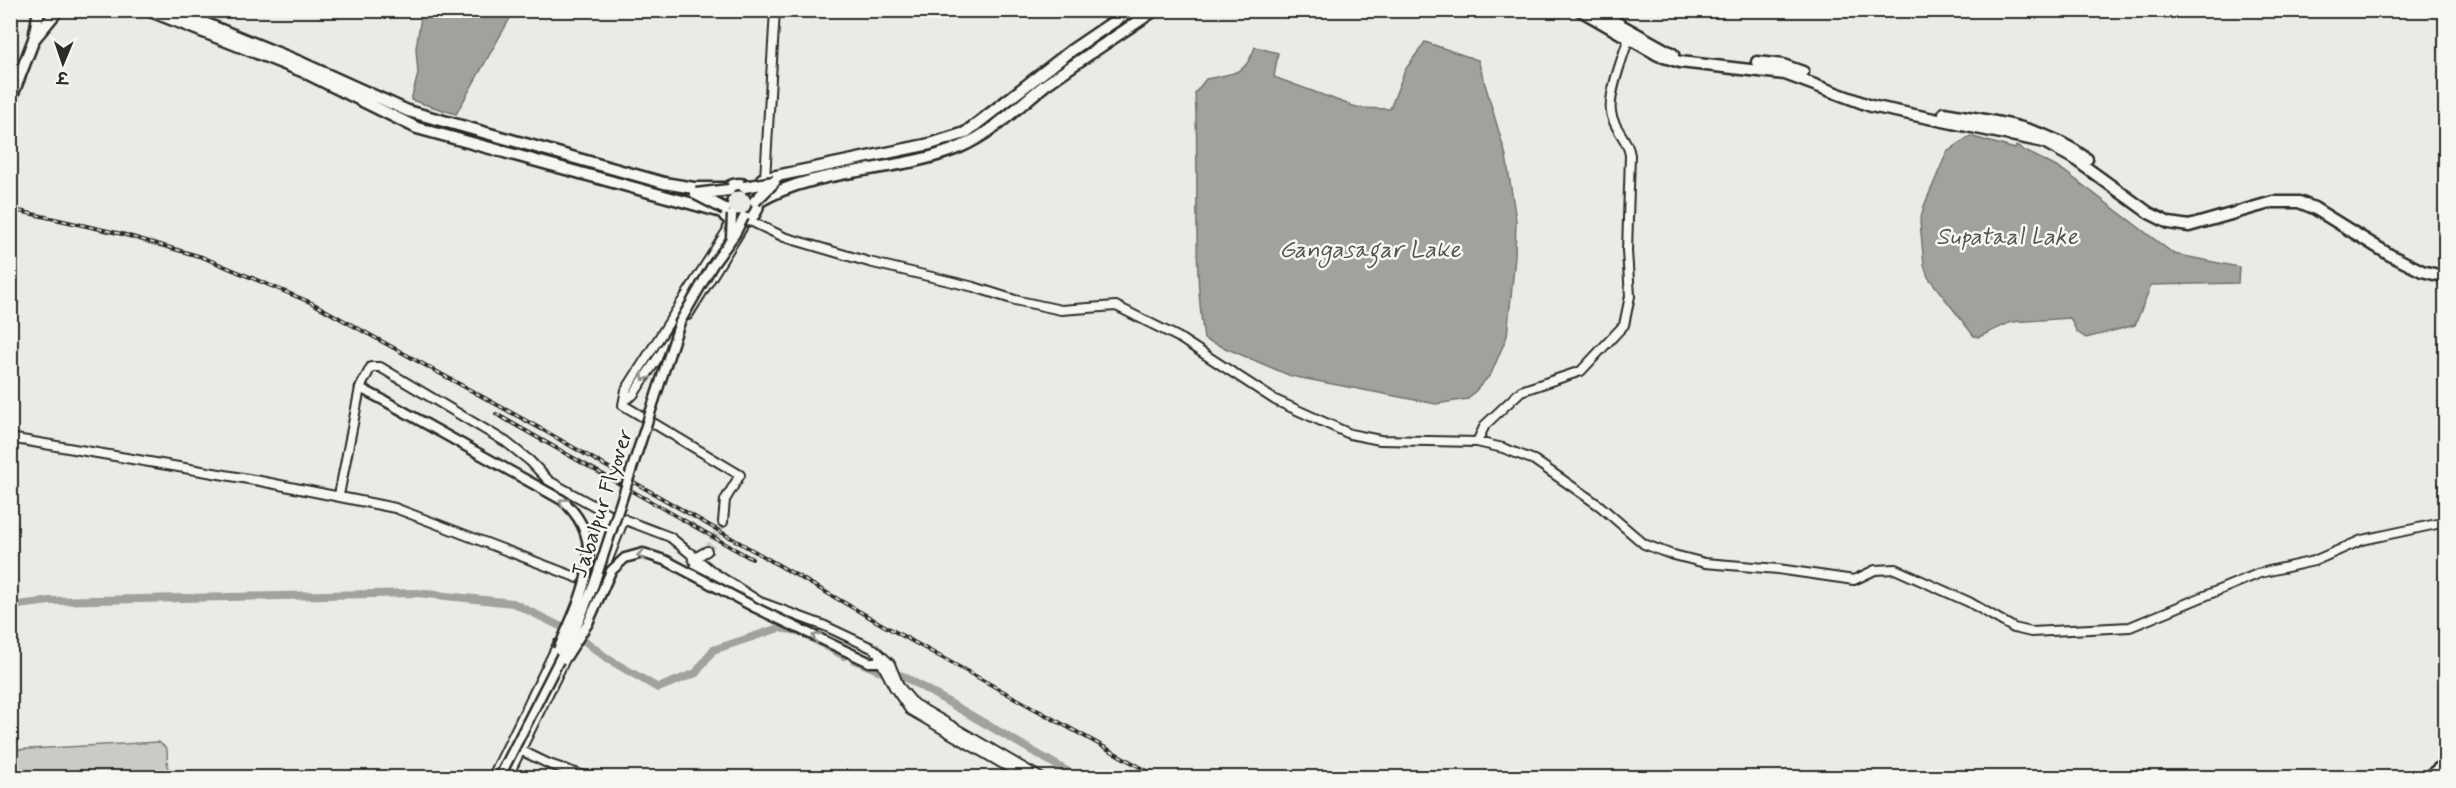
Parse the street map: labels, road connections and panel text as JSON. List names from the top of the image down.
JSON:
{
  "streets": {
    "main road": ["Jabalpur Flyover"]
  },
  "water": ["Supataal Lake", "Gangasagar Lake"],
  "north": "bottom"
}
